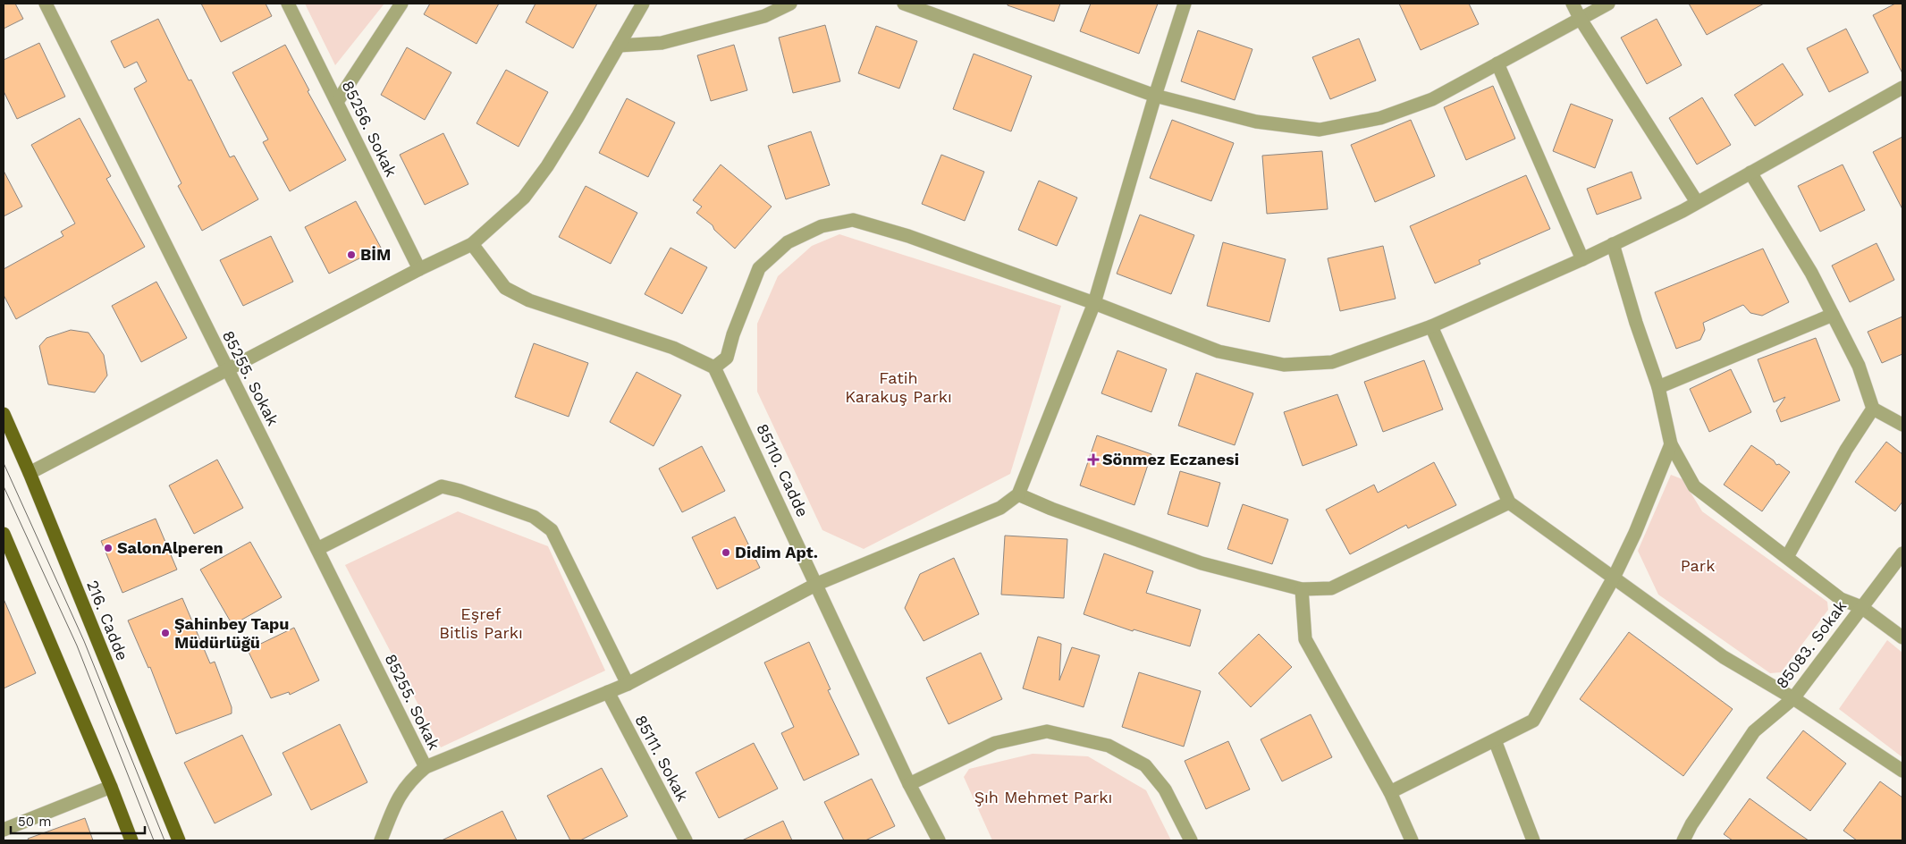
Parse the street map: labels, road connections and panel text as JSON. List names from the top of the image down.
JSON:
{
  "streets": {
    "main road": ["216. Cadde"],
    "street": [
      "85256. Sokak",
      "85255. Sokak",
      "85110. Cadde",
      "85083. Sokak",
      "85111. Sokak"
    ]
  },
  "parks": [
    "Fatih Karakuş Parkı",
    "Park",
    "Eşref Bitlis Parkı",
    "Şıh Mehmet Parkı"
  ],
  "places": {
    "other": [
      "BİM",
      "SalonAlperen",
      "Didim Apt.",
      "Şahinbey Tapu Müdürlüğü"
    ],
    "health": ["Sönmez Eczanesi"]
  },
  "scale_bar": "50 m"
}
